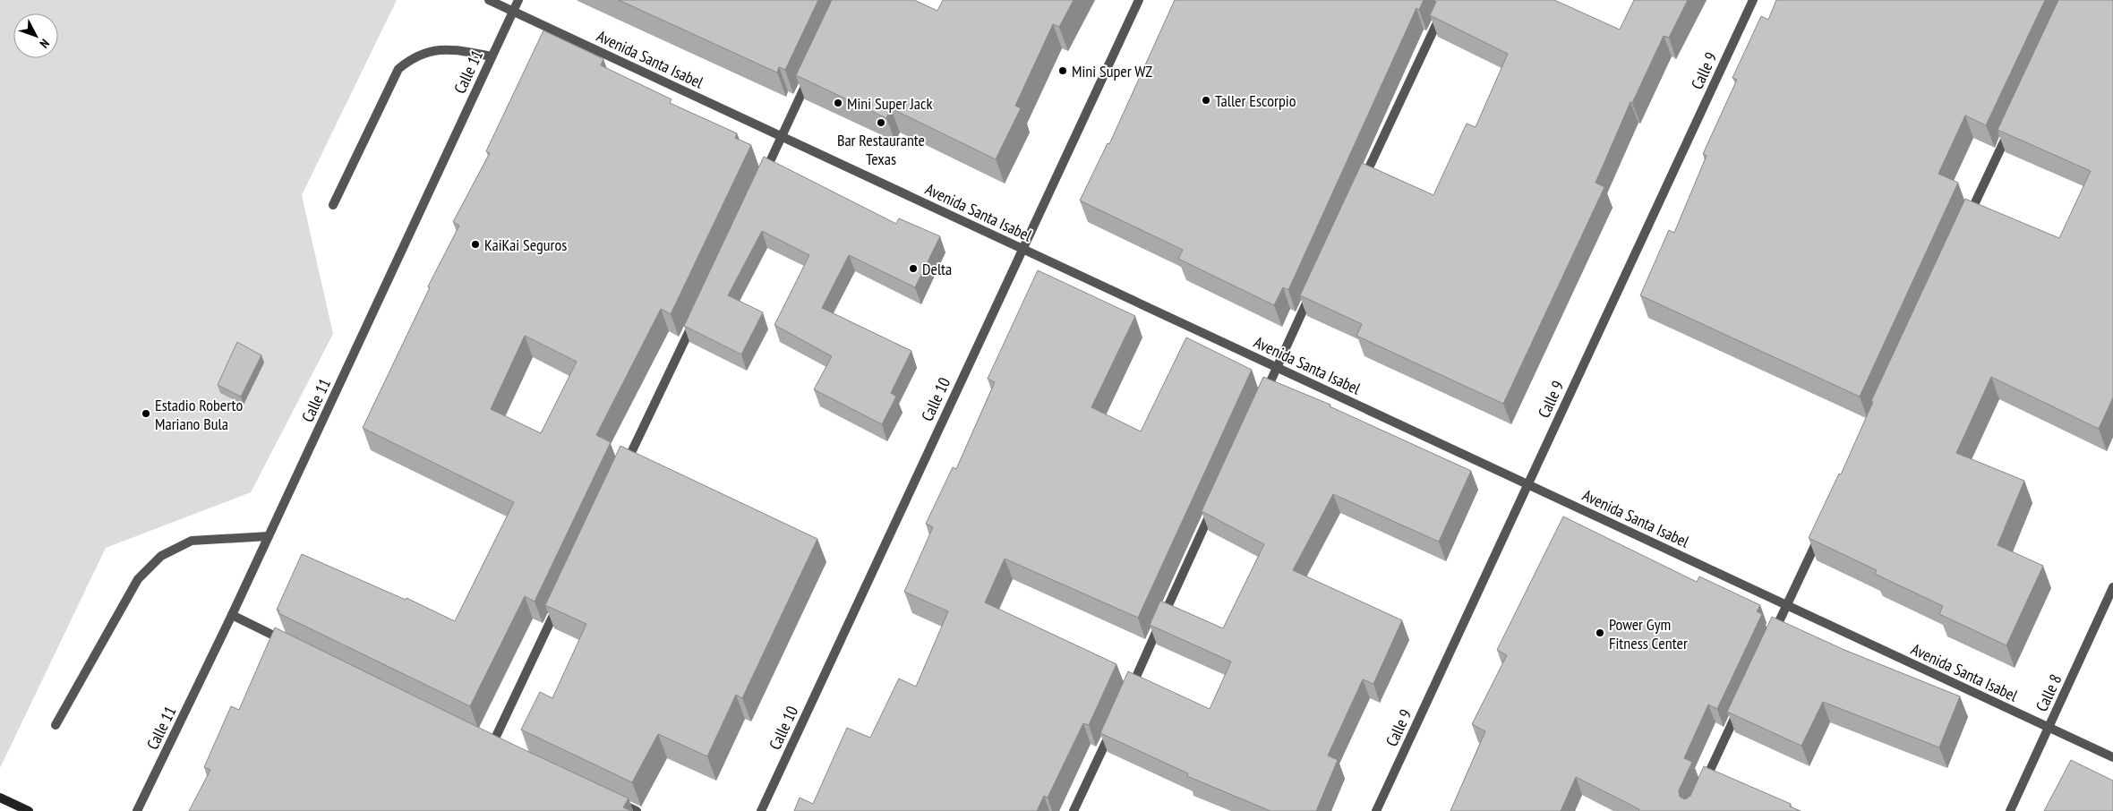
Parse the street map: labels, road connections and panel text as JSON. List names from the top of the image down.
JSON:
{
  "streets": {
    "street": [
      "Avenida Santa Isabel",
      "Calle 9",
      "Calle 11",
      "Calle 10",
      "Calle 8"
    ]
  },
  "crossings": [
    ["Avenida Santa Isabel", "Calle 9"],
    ["Avenida Santa Isabel", "Calle 11"],
    ["Avenida Santa Isabel", "Calle 10"],
    ["Avenida Santa Isabel", "Calle 8"]
  ],
  "places": [
    "Mini Super WZ",
    "Taller Escorpio",
    "Mini Super Jack",
    "Bar Restaurante Texas",
    "KaiKai Seguros",
    "Delta",
    "Estadio Roberto Mariano Bula",
    "Power Gym Fitness Center"
  ],
  "north": "bottom right"
}
